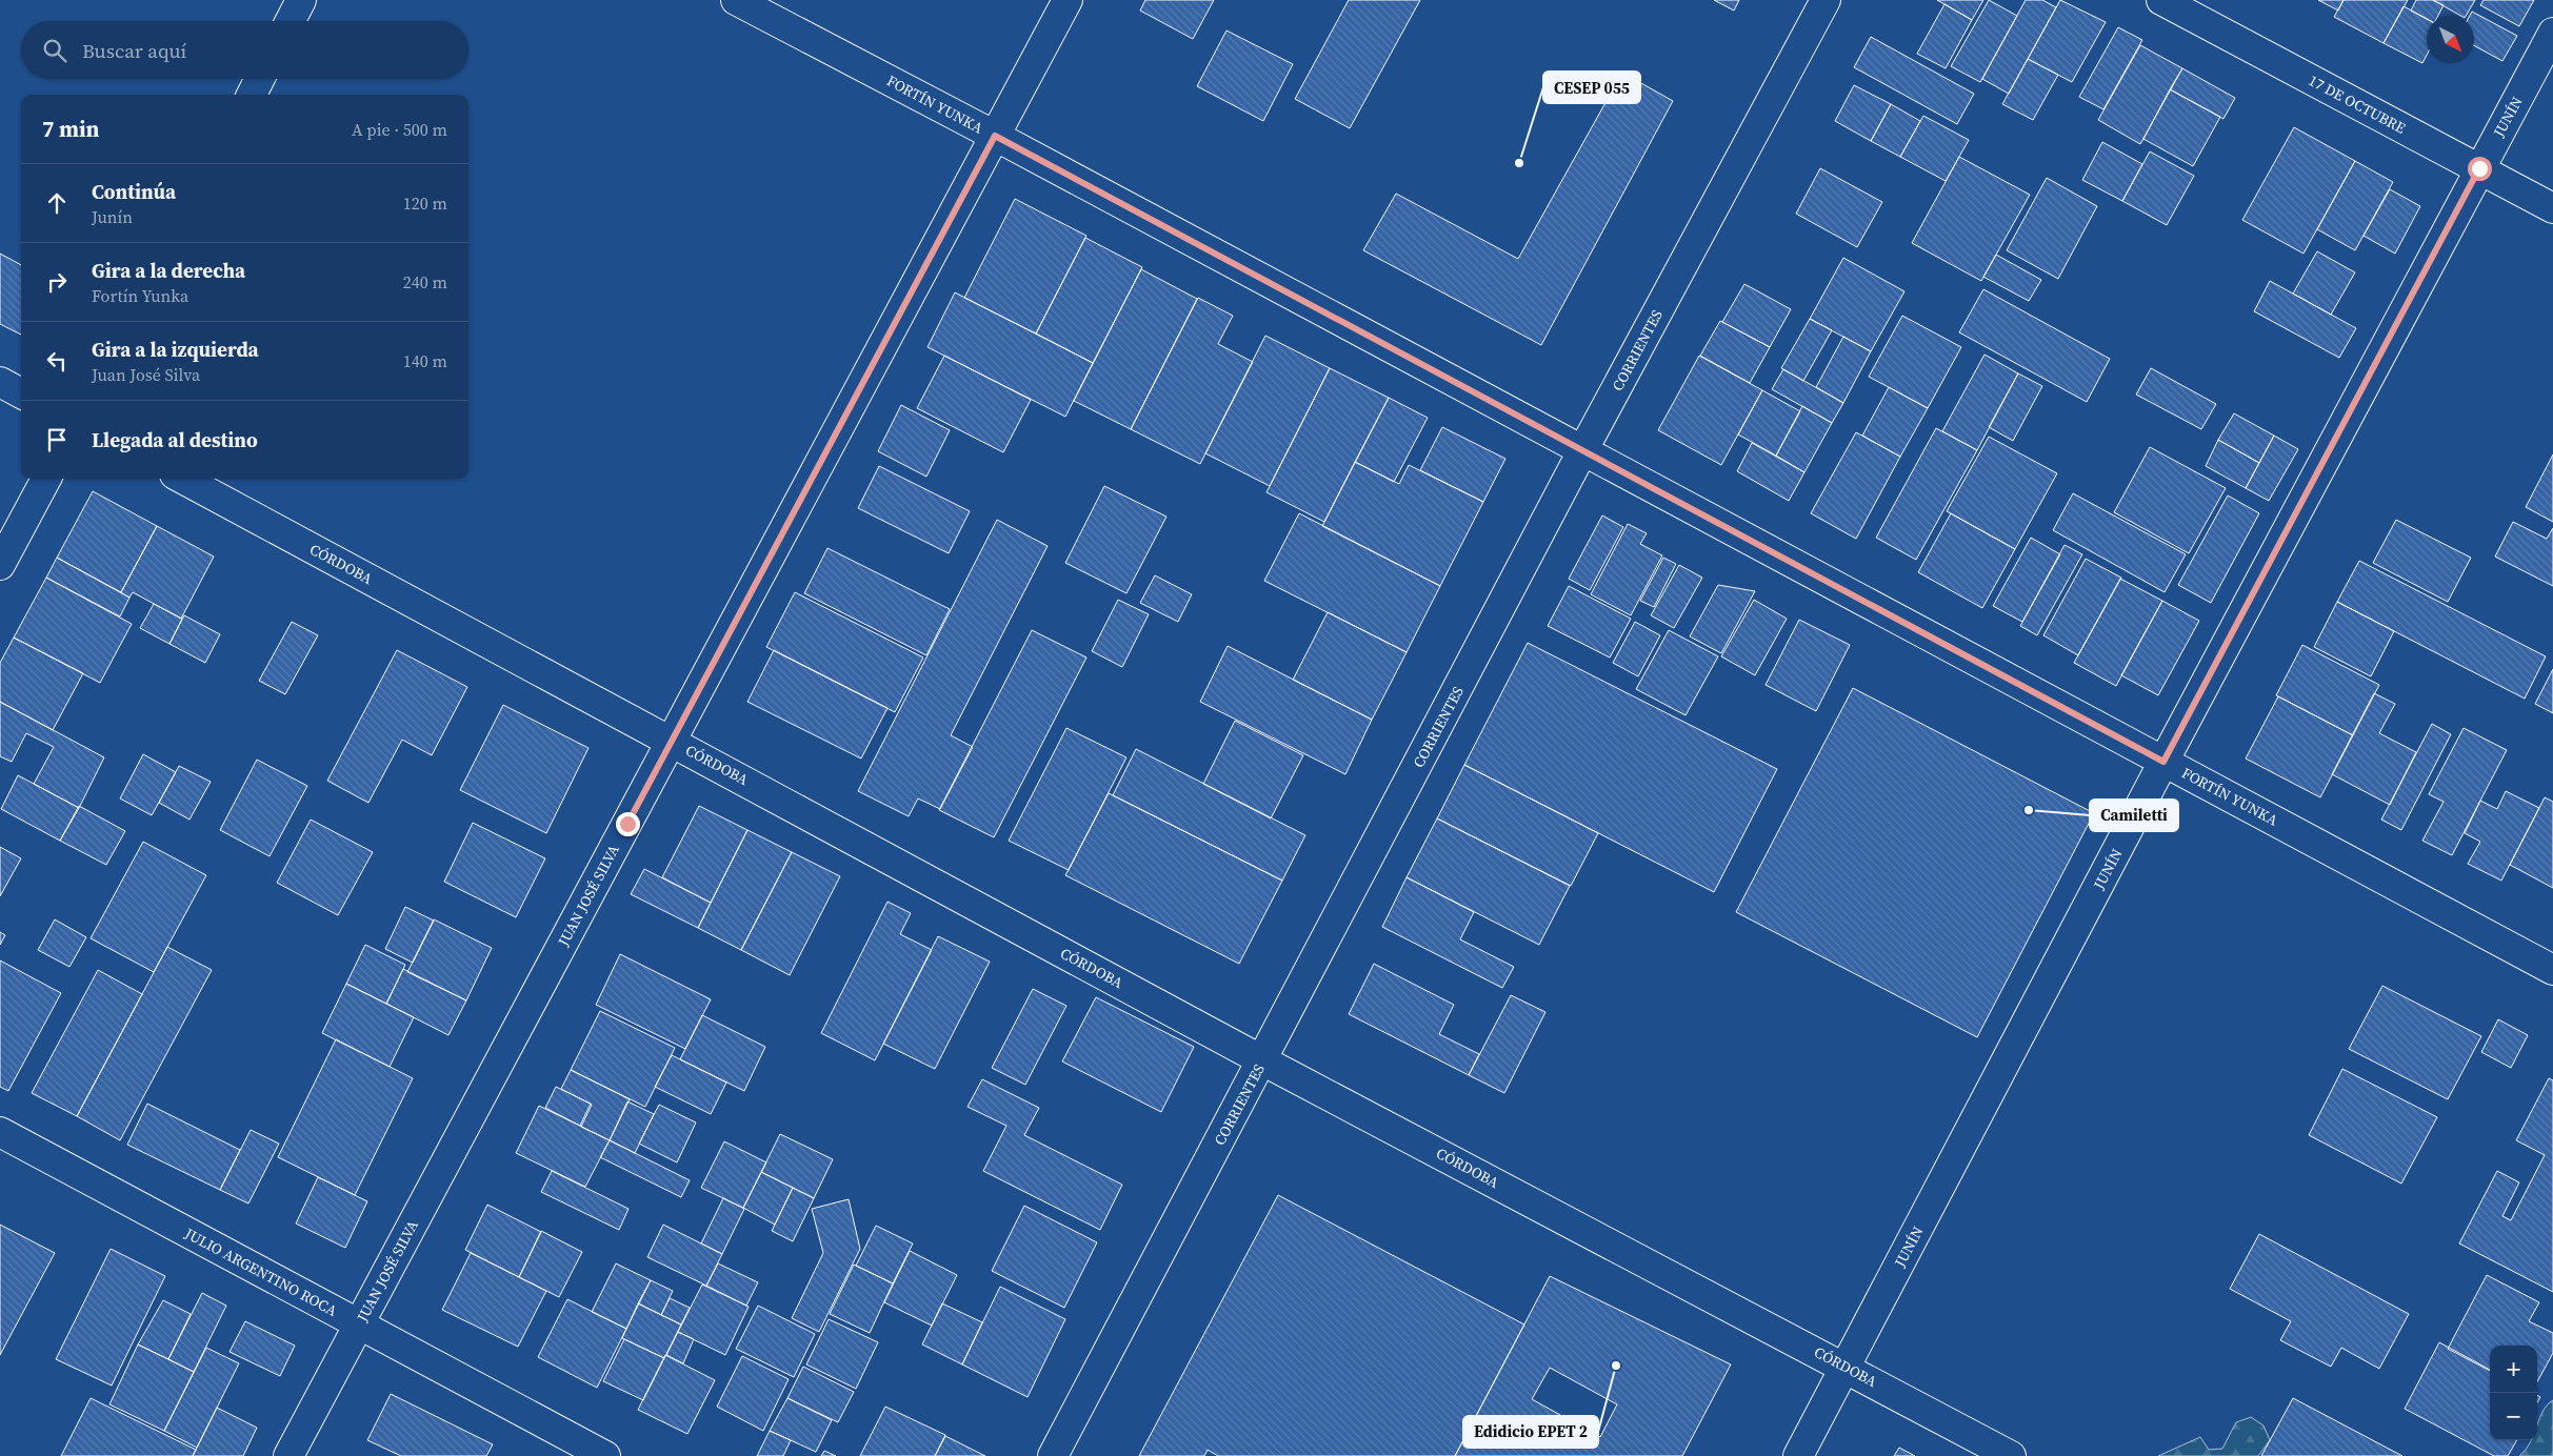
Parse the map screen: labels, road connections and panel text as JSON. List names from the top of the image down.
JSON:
{
  "streets": {
    "street": [
      "FORTÍN YUNKA",
      "17 DE OCTUBRE",
      "JUNÍN",
      "CORRIENTES",
      "CÓRDOBA",
      "JUAN JOSÉ SILVA",
      "JULIO ARGENTINO ROCA"
    ]
  },
  "crossings": [
    ["FORTÍN YUNKA", "JUNÍN"],
    ["FORTÍN YUNKA", "CORRIENTES"],
    ["FORTÍN YUNKA", "JUAN JOSÉ SILVA"],
    ["17 DE OCTUBRE", "JUNÍN"],
    ["JUNÍN", "CÓRDOBA"],
    ["CORRIENTES", "CÓRDOBA"],
    ["CÓRDOBA", "JUAN JOSÉ SILVA"],
    ["JUAN JOSÉ SILVA", "JULIO ARGENTINO ROCA"]
  ],
  "places": ["CESEP 055", "Camiletti", "Edidicio EPET 2"],
  "north": "bottom right",
  "page": {
    "search": "Buscar aquí",
    "heading": ["7 min", "A pie · 500 m"],
    "list": [
      ["Continúa", "Junín", "120 m"],
      ["Gira a la derecha", "Fortín Yunka", "240 m"],
      ["Gira a la izquierda", "Juan José Silva", "140 m"],
      "Llegada al destino"
    ],
    "map_buttons": ["+", "−"]
  }
}
